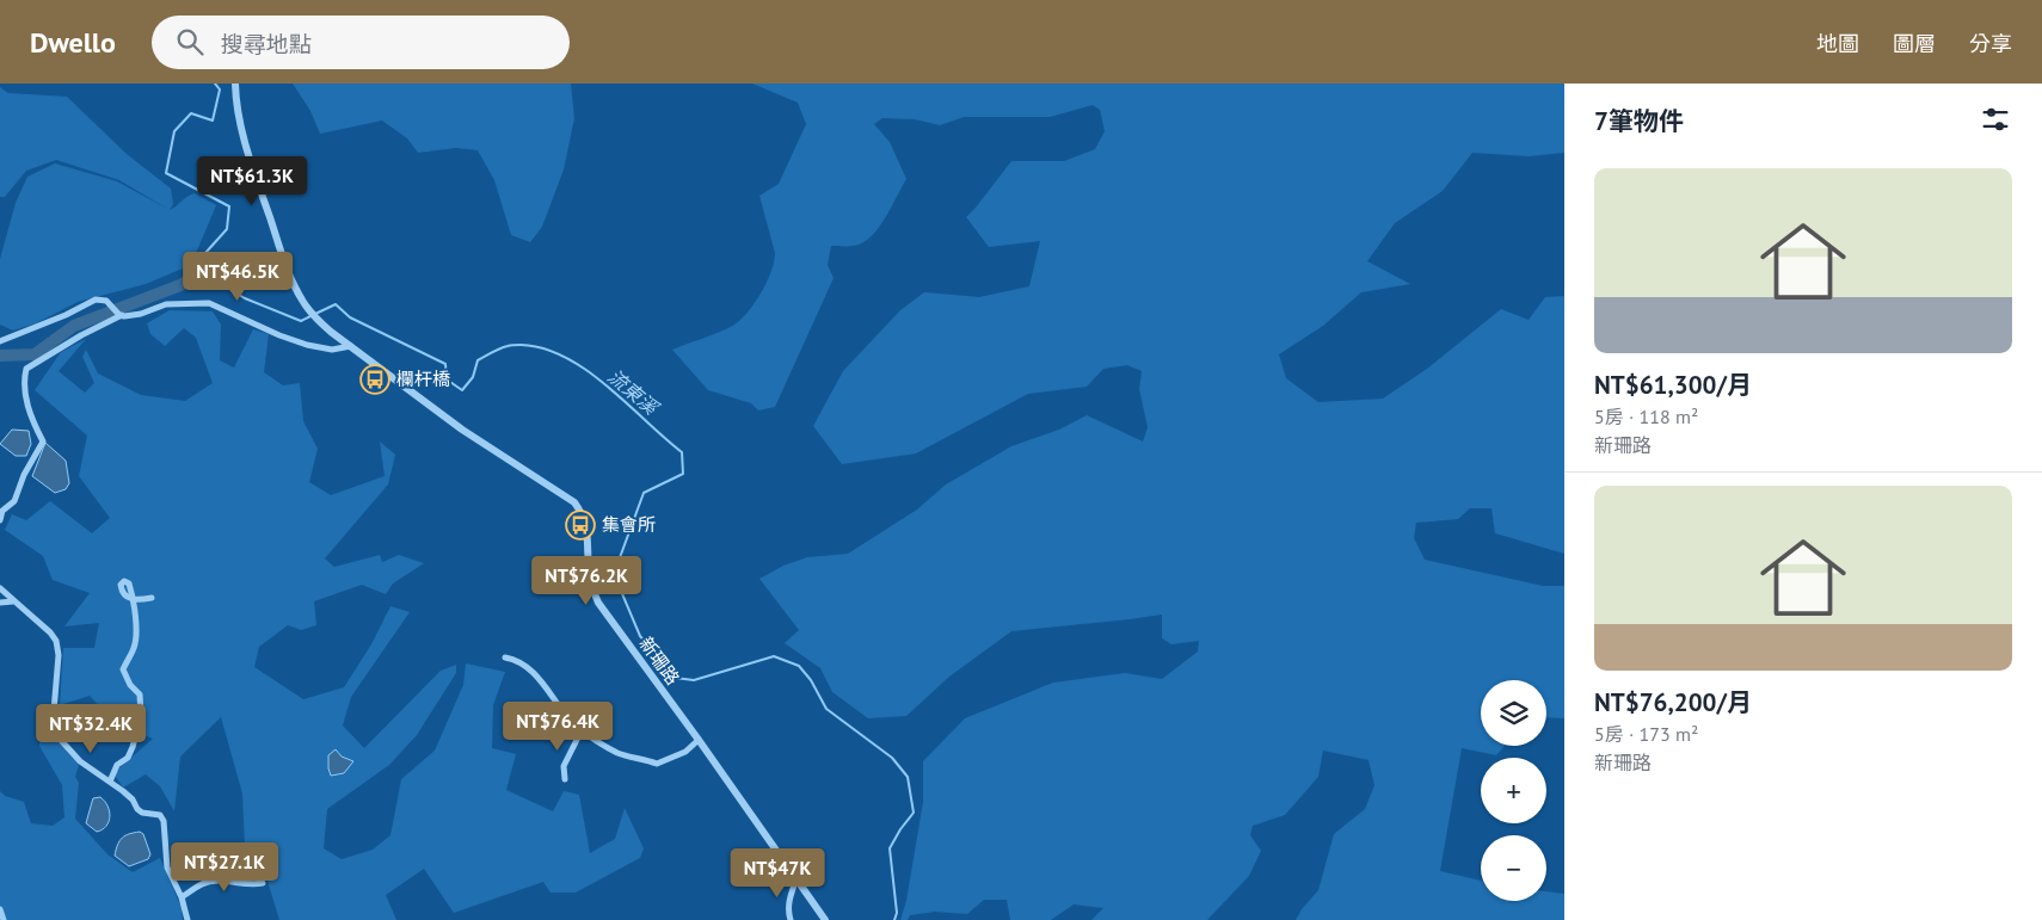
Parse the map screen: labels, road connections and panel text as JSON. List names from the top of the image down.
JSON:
{
  "streets": {
    "street": ["新珊路"]
  },
  "water": ["流東溪"],
  "places": {
    "bus stop": ["欄杆橋", "集會所"]
  },
  "page": {
    "header": "Dwello",
    "search": "搜尋地點",
    "nav": ["地圖", "圖層", "分享"],
    "heading": "7筆物件",
    "list": [
      {
        "name": "NT$61,300/月",
        "note": "5房 · 118 m² · 新珊路"
      },
      {
        "name": "NT$76,200/月",
        "note": "5房 · 173 m² · 新珊路"
      }
    ],
    "price": [
      "NT$61.3K",
      "NT$46.5K",
      "NT$76.2K",
      "NT$76.4K",
      "NT$32.4K",
      "NT$27.1K",
      "NT$47K"
    ],
    "map_buttons": ["+", "−"]
  }
}
